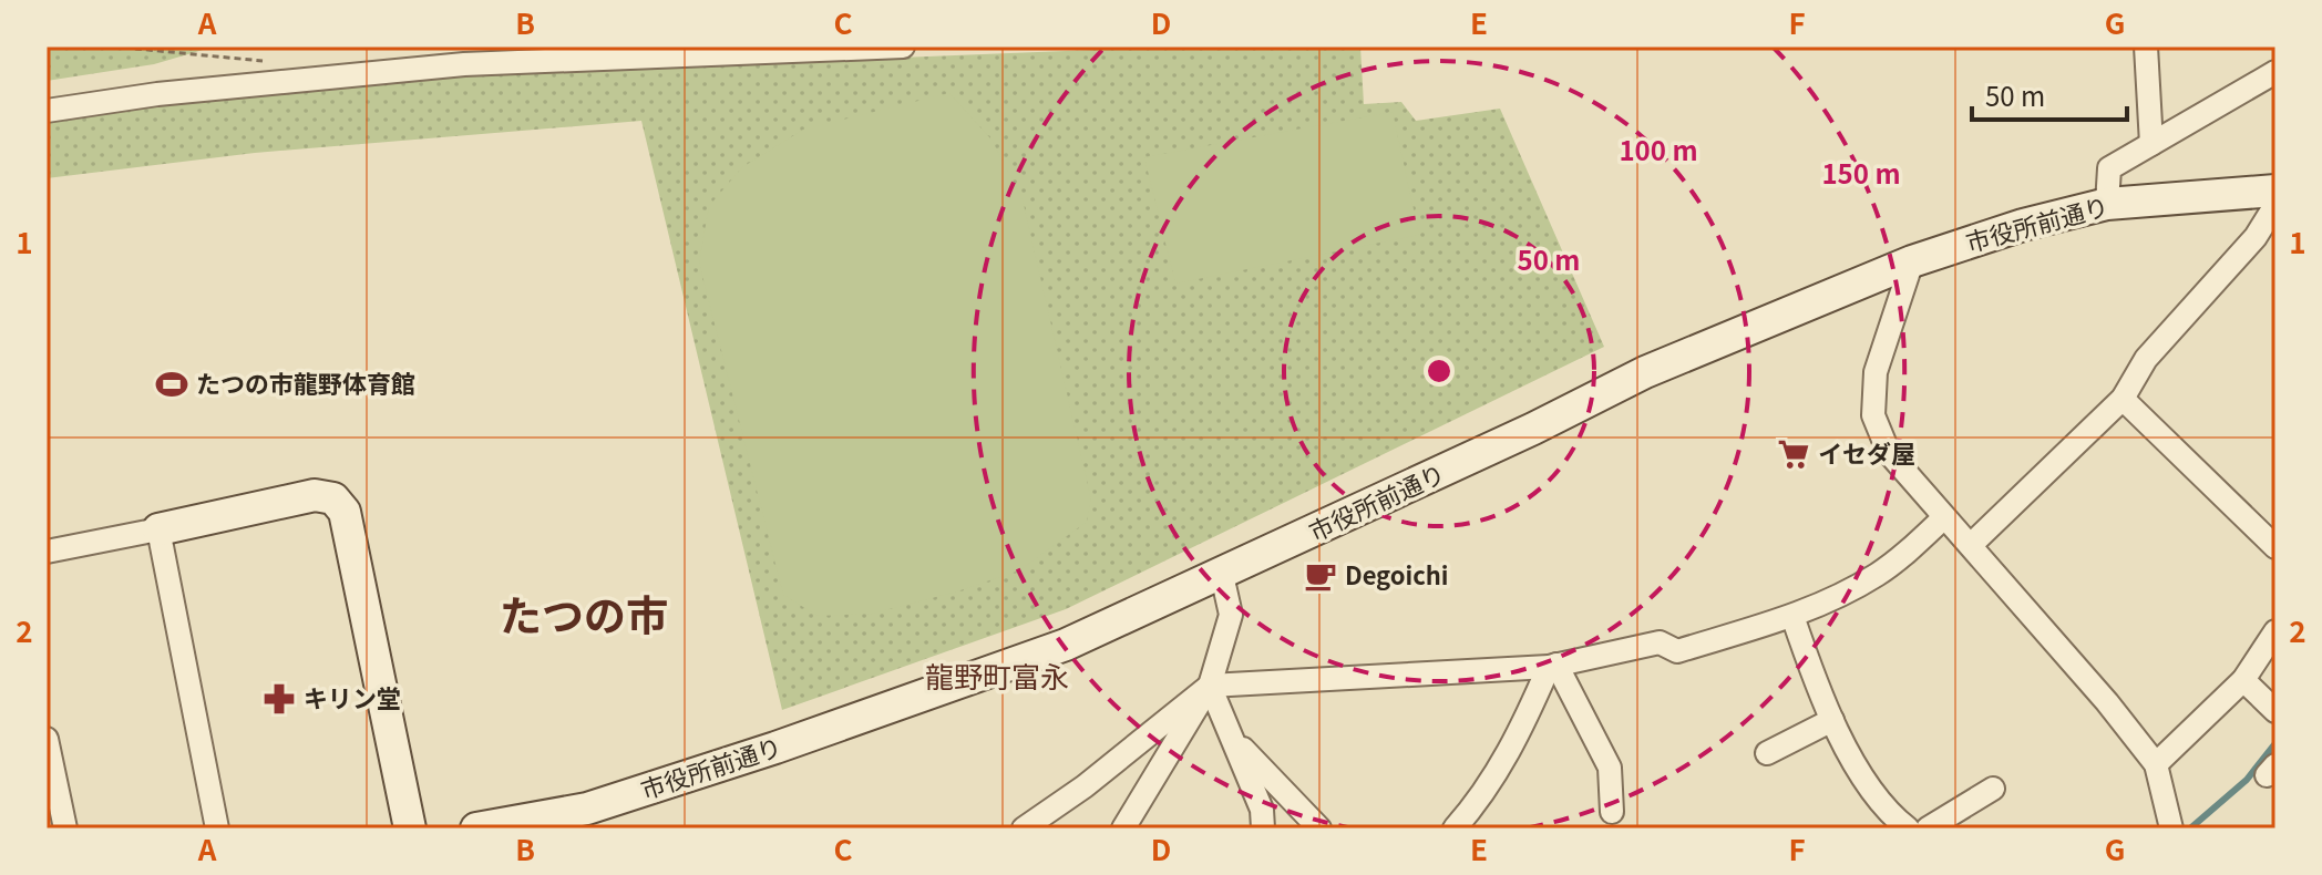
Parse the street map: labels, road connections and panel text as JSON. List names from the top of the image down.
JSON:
{
  "streets": {
    "street": ["市役所前通り"]
  },
  "districts": ["たつの市", "龍野町富永"],
  "places": {
    "sports": ["たつの市龍野体育館"],
    "supermarket": ["イセダ屋"],
    "cafe": ["Degoichi"],
    "pharmacy": ["キリン堂"]
  },
  "scale_bar": "50 m",
  "grid": {
    "columns": [
      "A",
      "B",
      "C",
      "D",
      "E",
      "F",
      "G"
    ],
    "rows": ["1", "2"]
  },
  "rings": ["100 m", "150 m", "50 m"]
}
